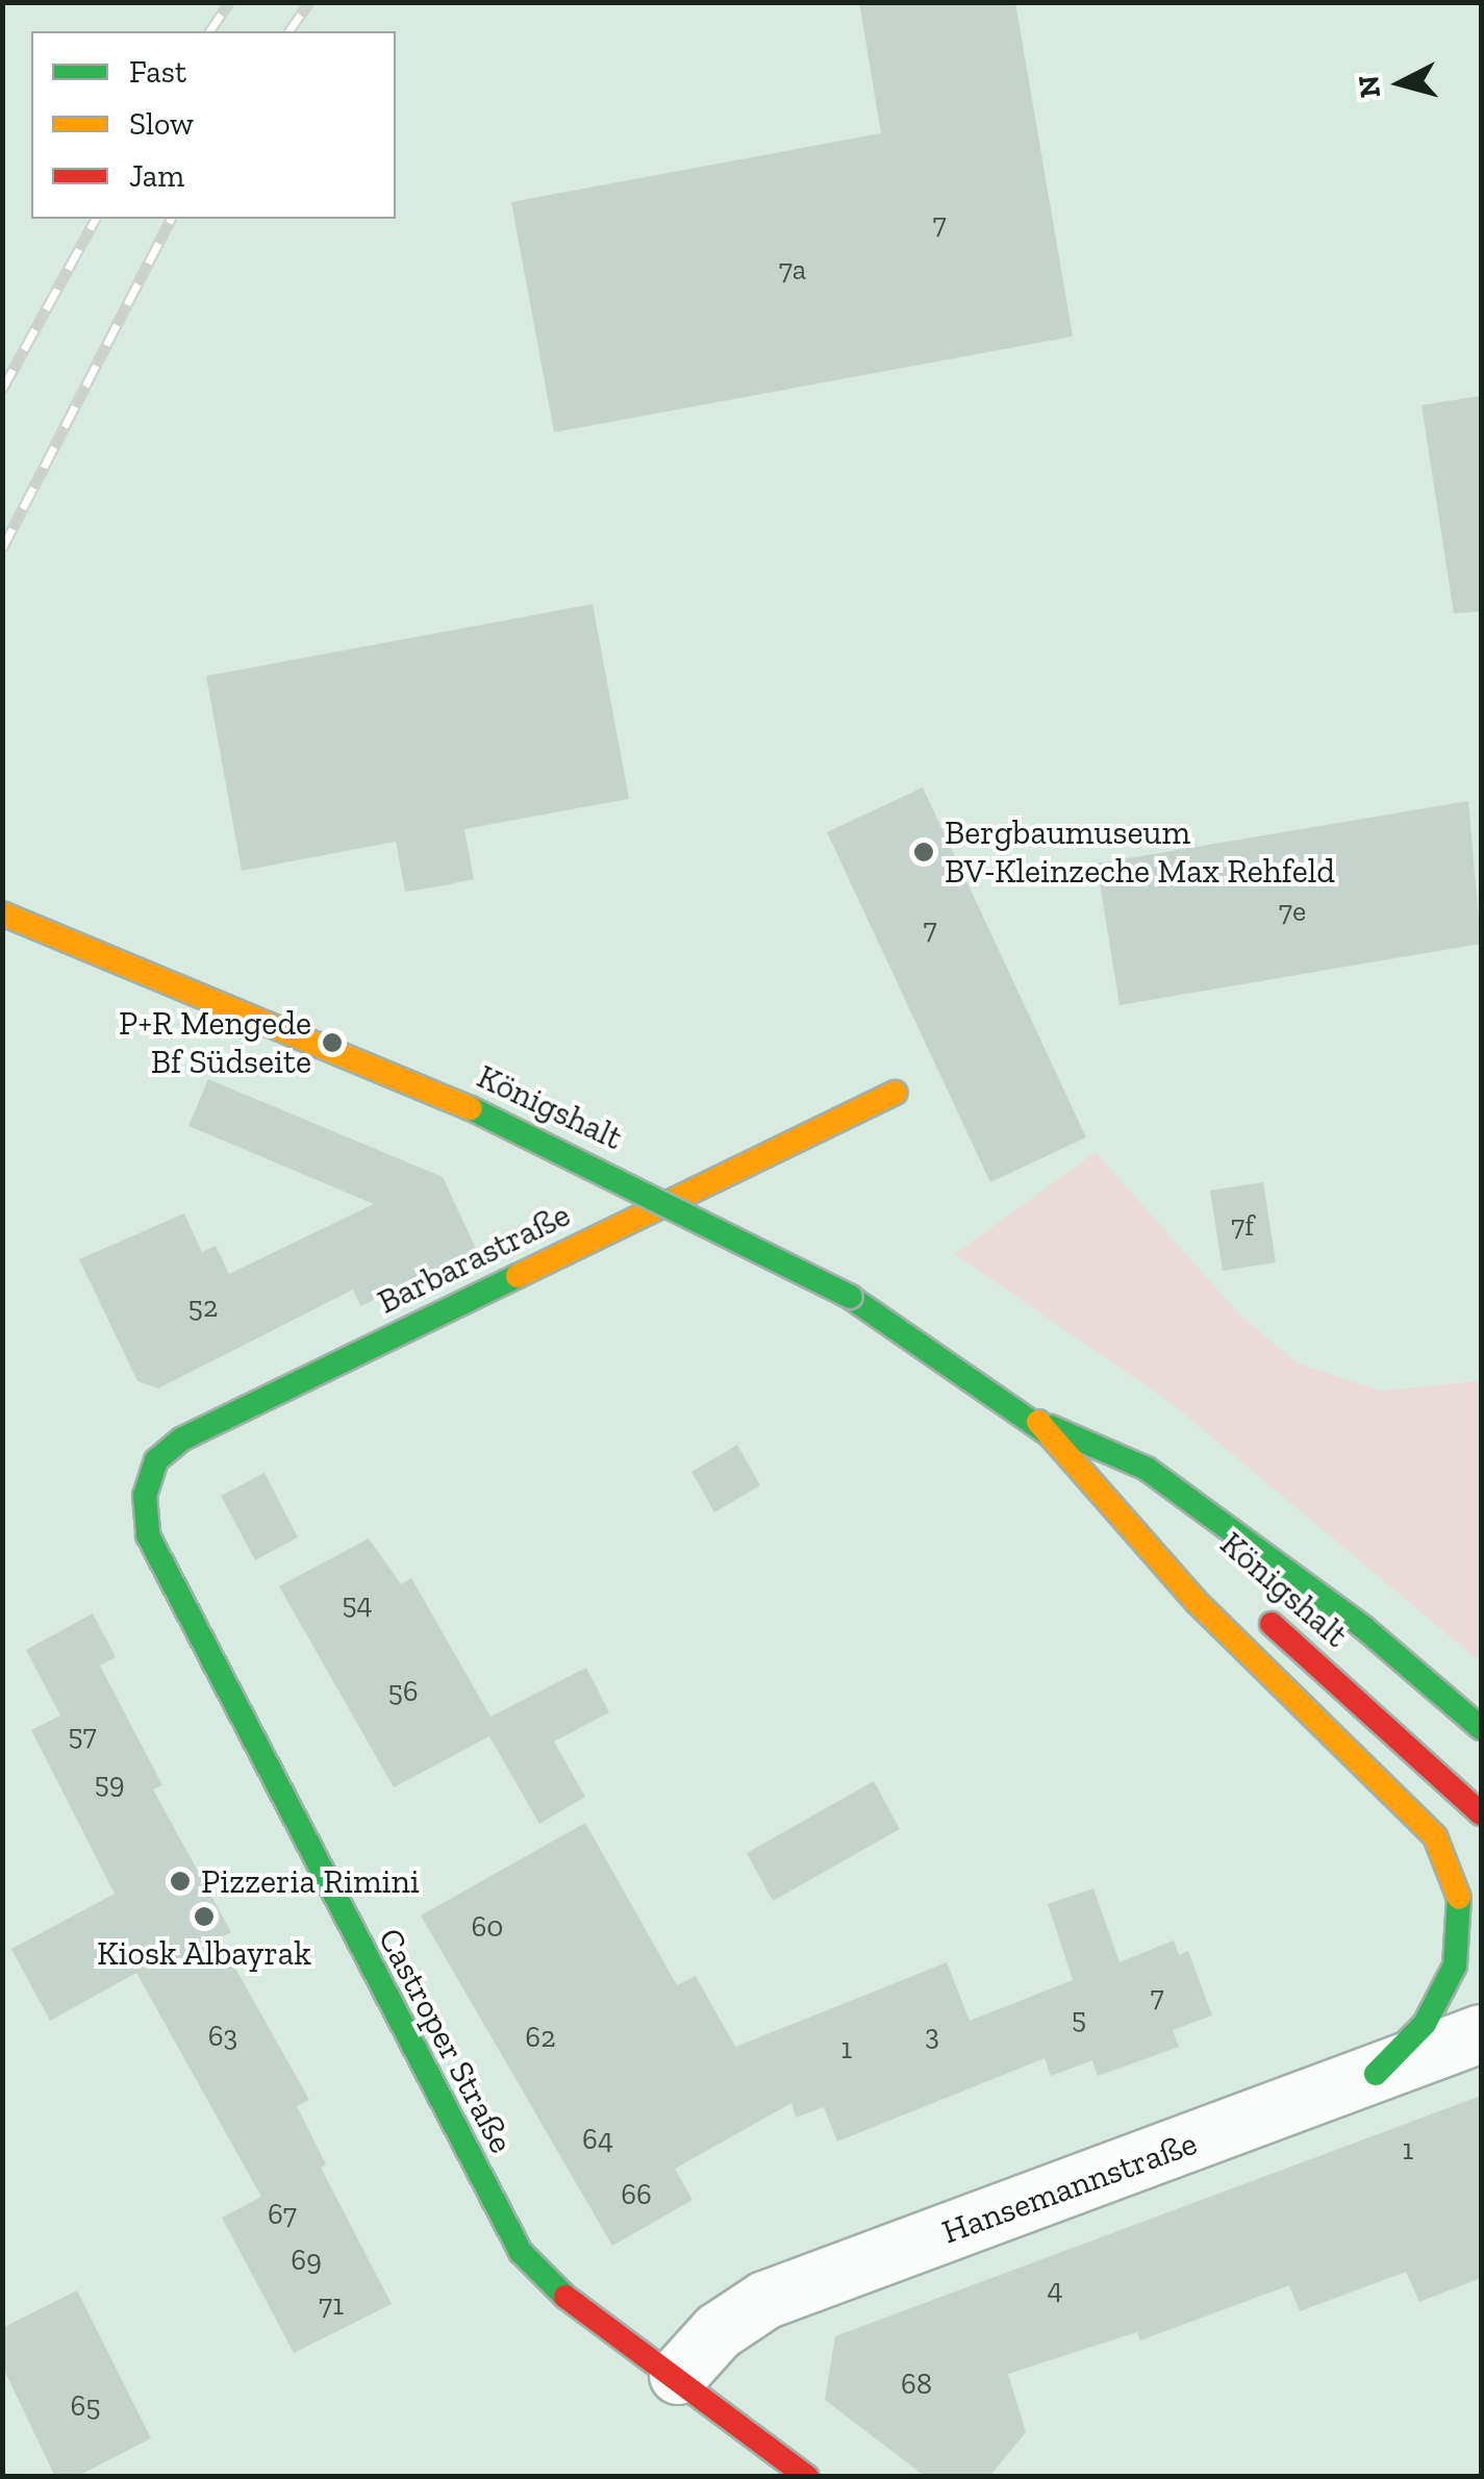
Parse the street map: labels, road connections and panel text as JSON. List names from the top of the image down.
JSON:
{
  "streets": {
    "main road": ["Königshalt", "Barbarastraße", "Castroper Straße"],
    "street": ["Hansemannstraße"]
  },
  "crossings": [
    ["Barbarastraße", "Castroper Straße"],
    ["Castroper Straße", "Hansemannstraße"]
  ],
  "places": [
    "Bergbaumuseum BV-Kleinzeche Max Rehfeld",
    "P+R Mengede Bf Südseite",
    "Pizzeria Rimini",
    "Kiosk Albayrak"
  ],
  "house_numbers": [
    "7",
    "7a",
    "7e",
    "7",
    "7f",
    "52",
    "54",
    "56",
    "57",
    "59",
    "60",
    "7",
    "5",
    "3",
    "63",
    "62",
    "1",
    "64",
    "1",
    "66",
    "67",
    "69",
    "4",
    "71",
    "68",
    "65"
  ],
  "legend": ["Fast", "Slow", "Jam"],
  "north": "left"
}
